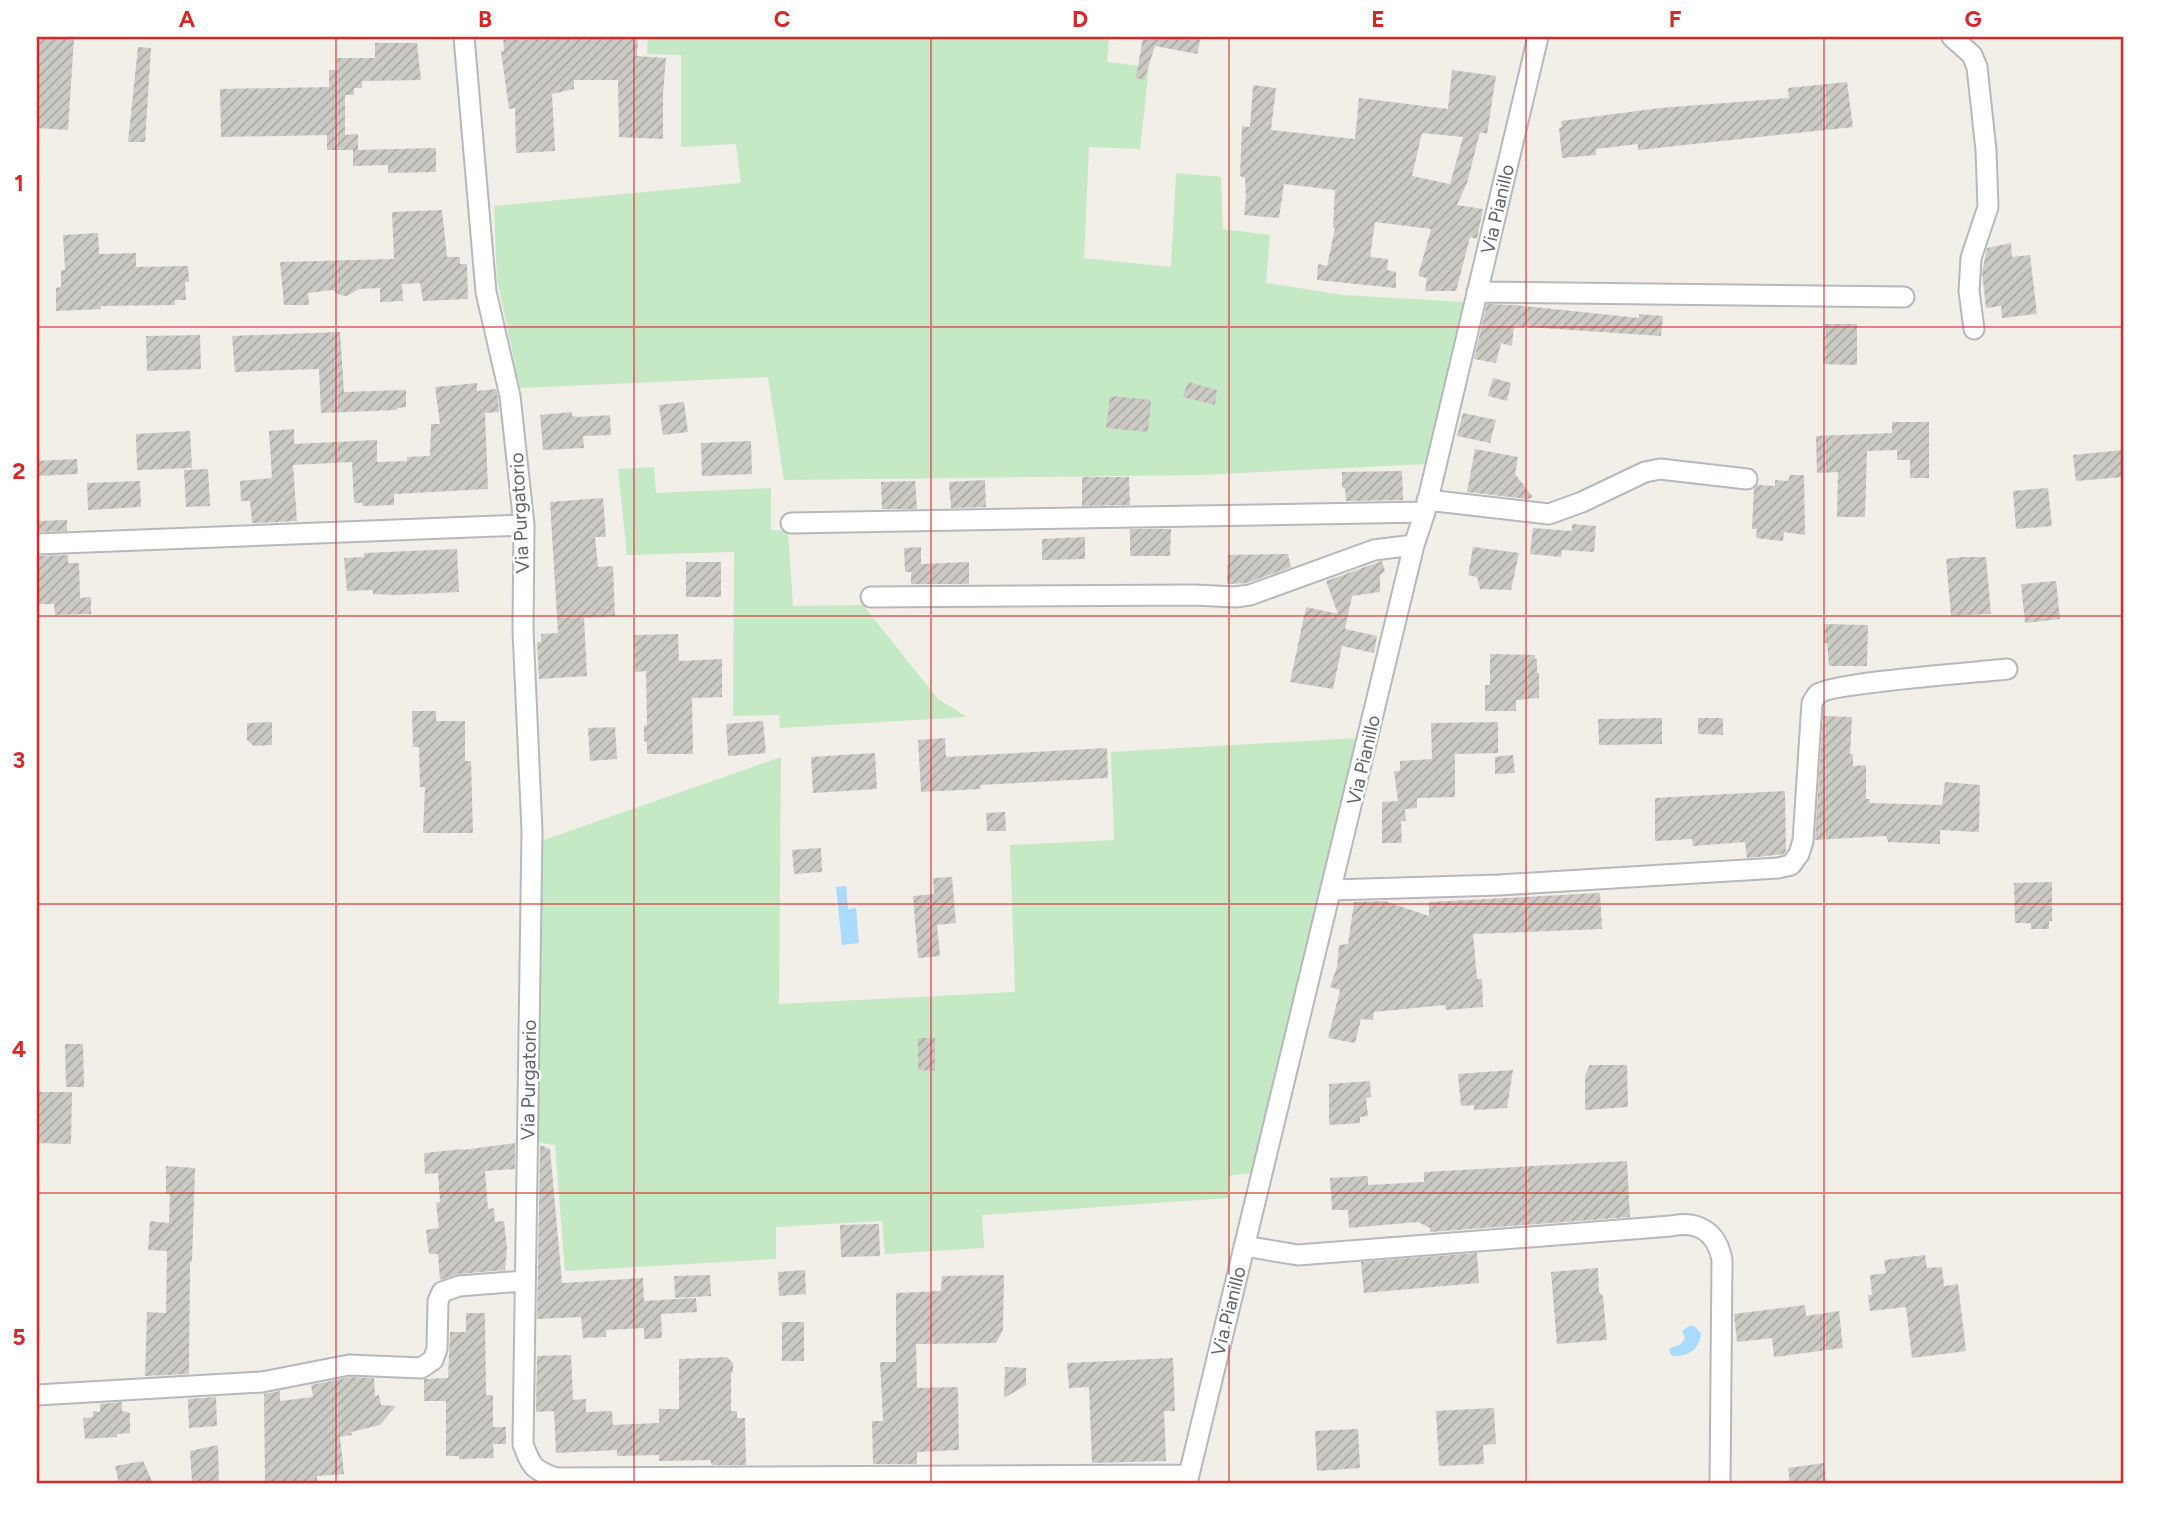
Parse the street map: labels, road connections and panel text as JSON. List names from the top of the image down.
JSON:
{
  "streets": {
    "street": ["Via Pianillo", "Via Purgatorio"]
  },
  "crossings": [
    ["Via Pianillo", "Via Purgatorio"]
  ],
  "grid": {
    "columns": [
      "A",
      "B",
      "C",
      "D",
      "E",
      "F",
      "G"
    ],
    "rows": [
      "1",
      "2",
      "3",
      "4",
      "5"
    ]
  }
}
